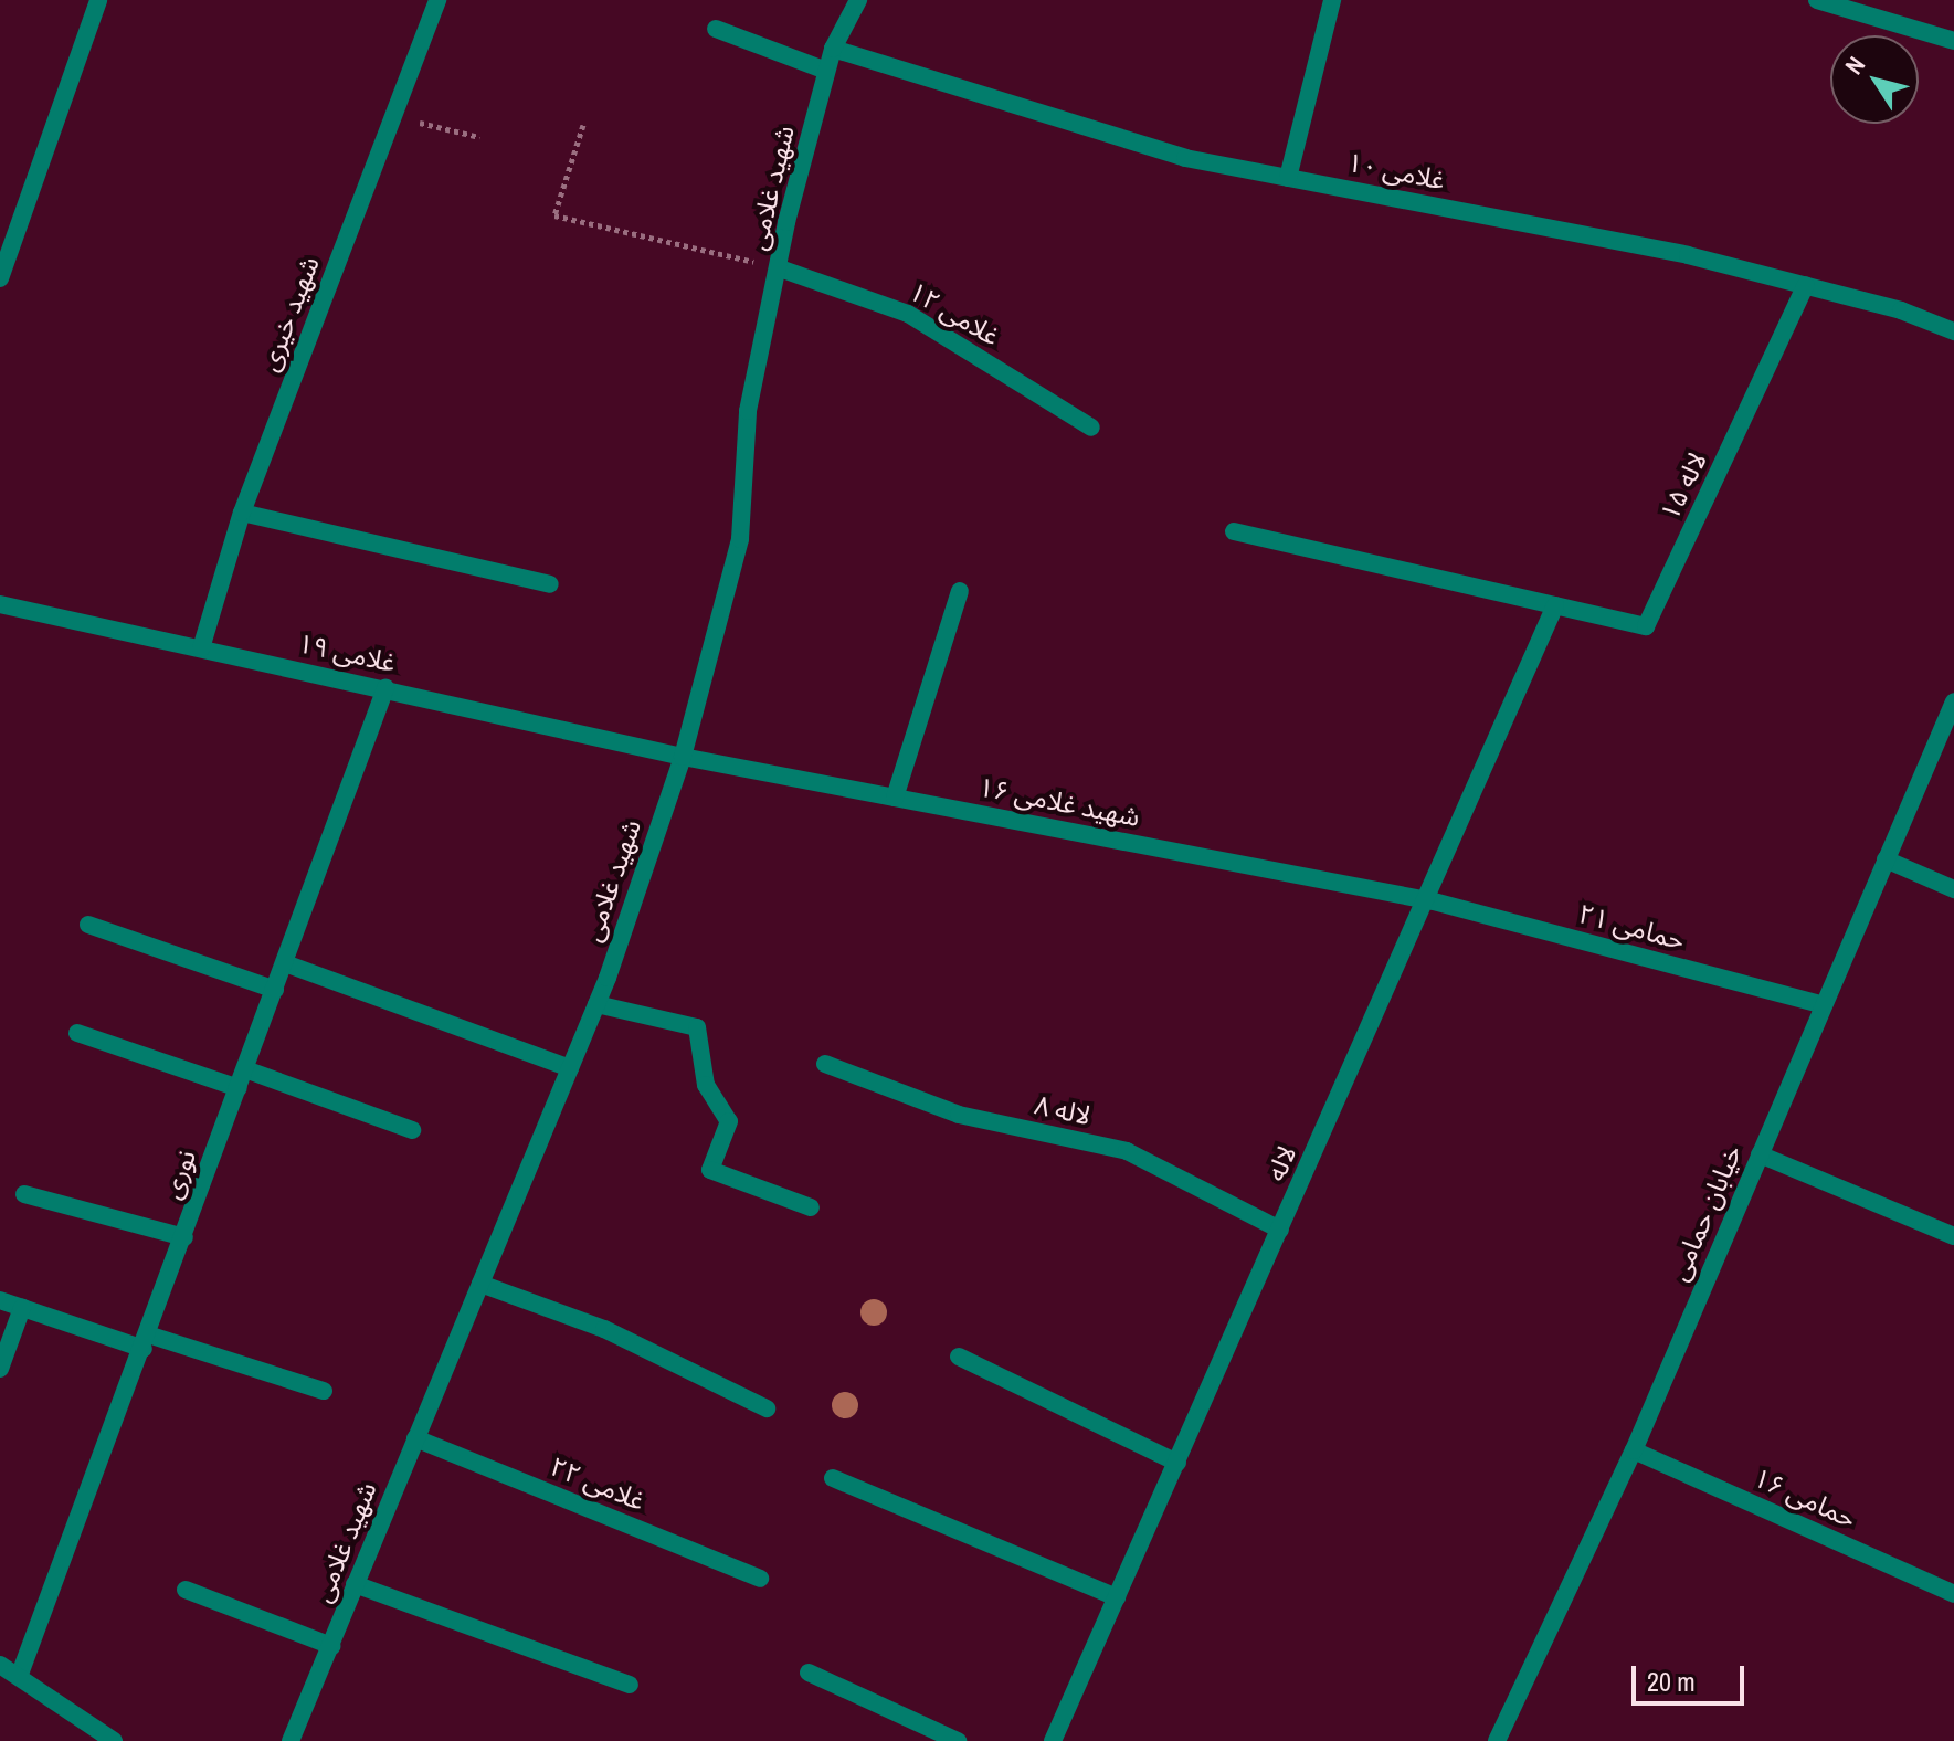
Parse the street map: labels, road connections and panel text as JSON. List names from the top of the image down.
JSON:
{
  "streets": {
    "street": [
      "غلامی ۱۰",
      "شهید غلامی",
      "شهید خیری",
      "غلامی ۱۲",
      "لاله ۱۵",
      "غلامی ۱۹",
      "شهید غلامی ۱۶",
      "حمامی ۲۱",
      "لاله ۸",
      "لاله",
      "نوری",
      "خیابان حمامی",
      "غلامی ۲۲",
      "حمامی ۱۶"
    ]
  },
  "crossings": [
    ["غلامی ۱۰", "شهید غلامی"],
    ["غلامی ۱۰", "لاله ۱۵"],
    ["شهید غلامی", "غلامی ۱۲"],
    ["شهید غلامی", "غلامی ۱۹"],
    ["شهید غلامی", "شهید غلامی ۱۶"],
    ["شهید غلامی", "غلامی ۲۲"],
    ["شهید خیری", "غلامی ۱۹"],
    ["لاله ۱۵", "لاله"],
    ["غلامی ۱۹", "شهید غلامی ۱۶"],
    ["غلامی ۱۹", "نوری"],
    ["شهید غلامی ۱۶", "حمامی ۲۱"],
    ["شهید غلامی ۱۶", "لاله"],
    ["حمامی ۲۱", "لاله"],
    ["حمامی ۲۱", "خیابان حمامی"],
    ["لاله ۸", "لاله"],
    ["خیابان حمامی", "حمامی ۱۶"]
  ],
  "scale_bar": "20 m",
  "north": "top left"
}
